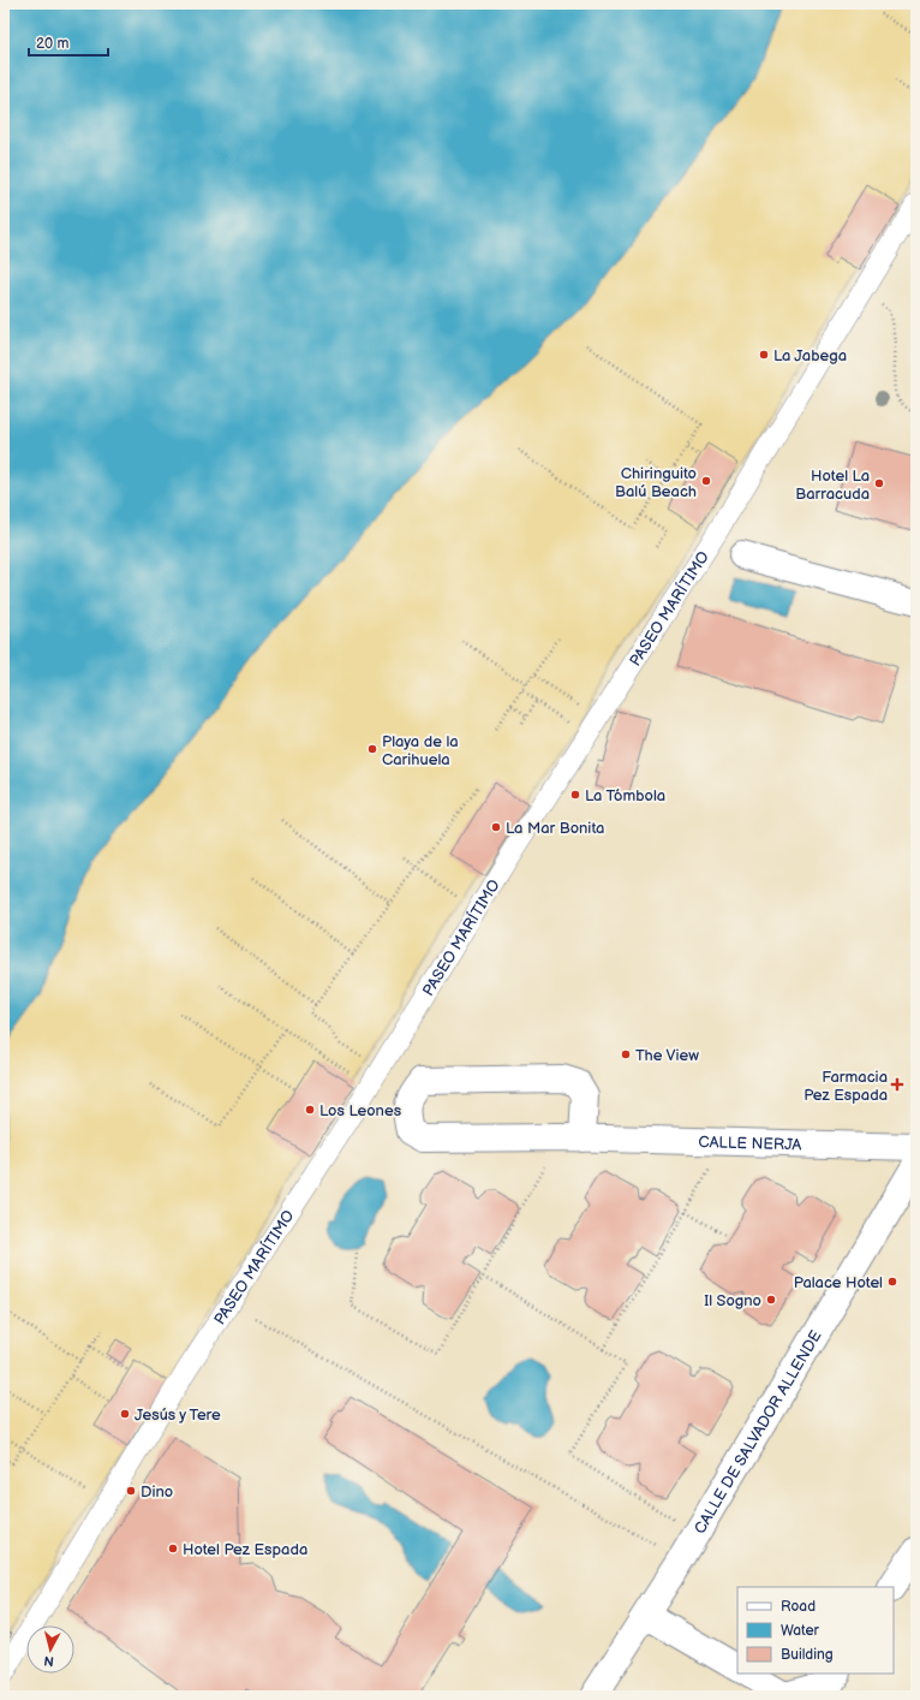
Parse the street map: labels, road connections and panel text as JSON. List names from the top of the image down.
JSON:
{
  "streets": {
    "street": ["PASEO MARÍTIMO", "CALLE NERJA", "CALLE DE SALVADOR ALLENDE"]
  },
  "places": {
    "other": [
      "La Jabega",
      "Chiringuito Balú Beach",
      "Hotel La Barracuda",
      "Playa de la Carihuela",
      "La Tómbola",
      "La Mar Bonita",
      "The View",
      "Los Leones",
      "Palace Hotel",
      "Il Sogno",
      "Jesús y Tere",
      "Dino",
      "Hotel Pez Espada"
    ],
    "health": ["Farmacia Pez Espada"]
  },
  "legend": ["Road", "Water", "Building"],
  "scale_bar": "20 m",
  "north": "bottom"
}
